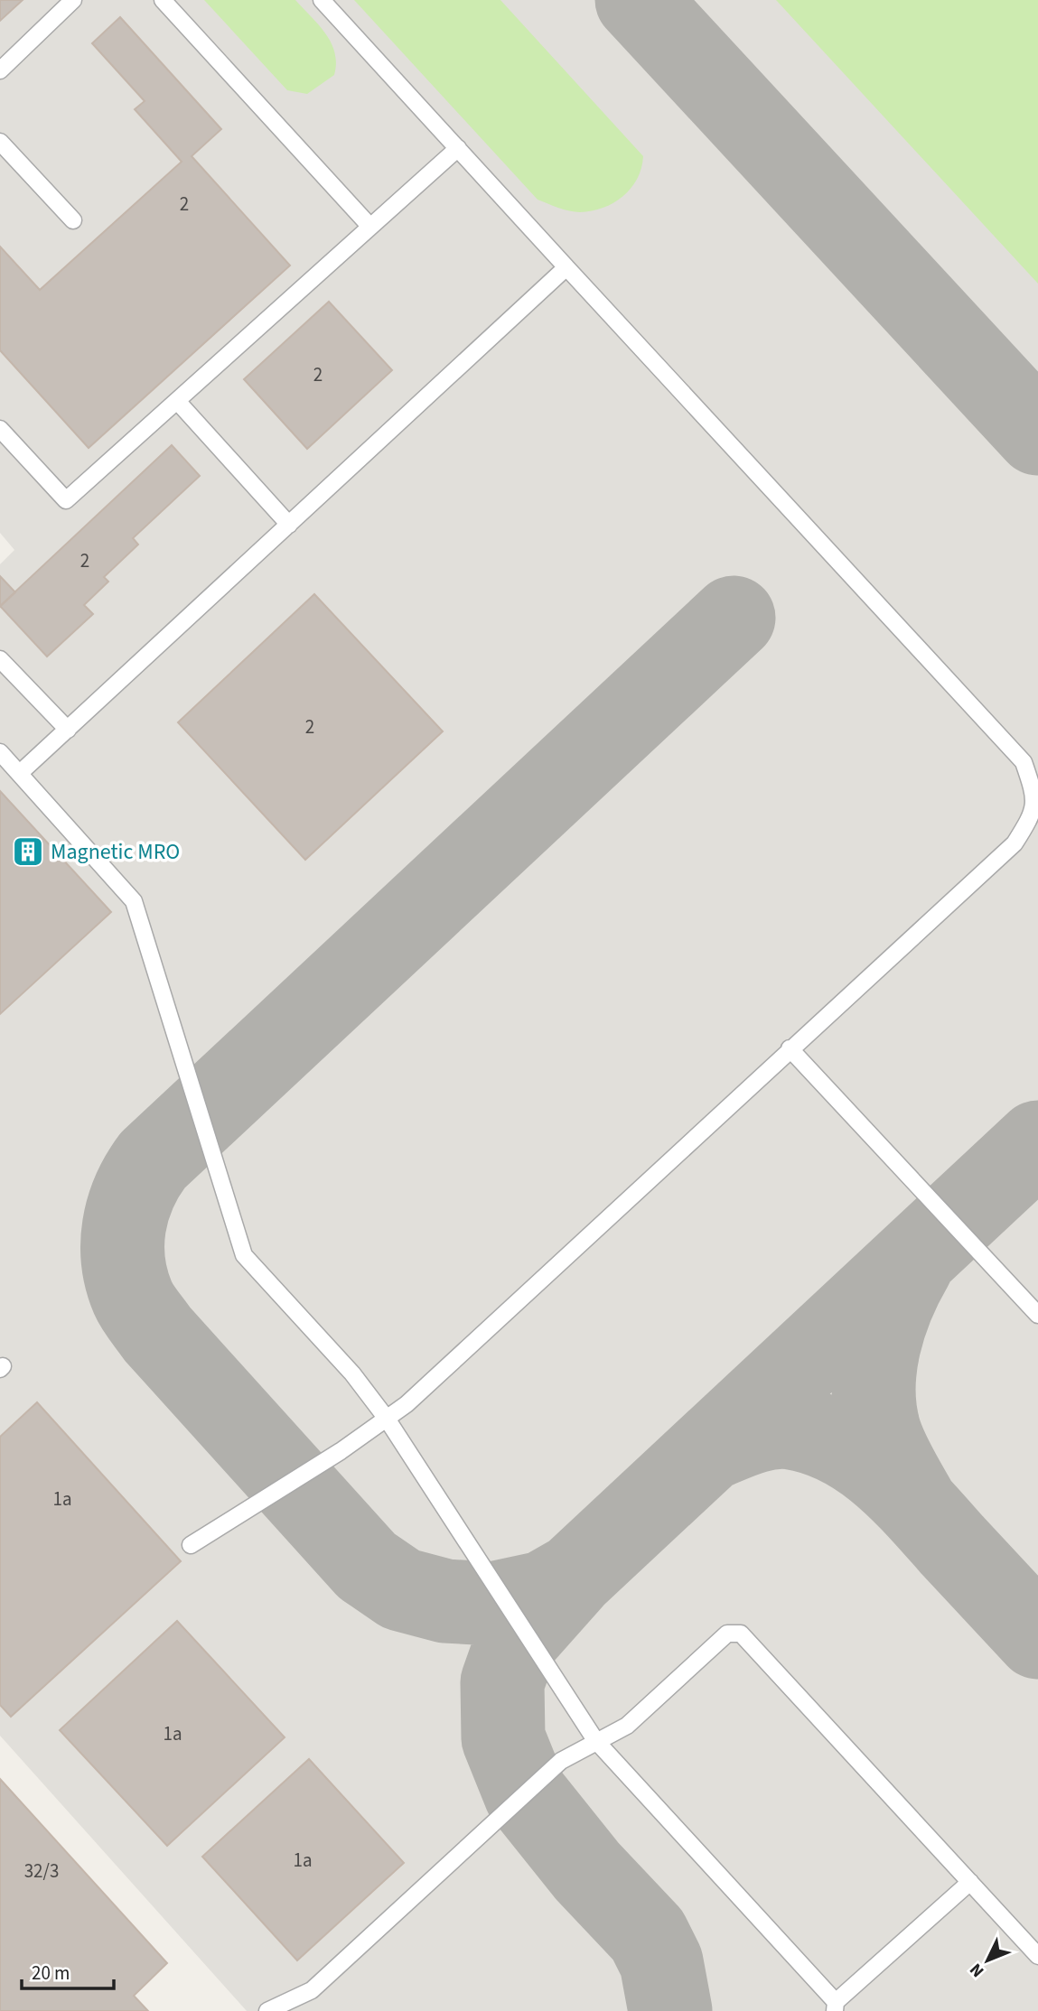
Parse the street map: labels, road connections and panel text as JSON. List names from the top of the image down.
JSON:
{
  "places": {
    "building": ["Magnetic MRO"]
  },
  "house_numbers": [
    "2",
    "2",
    "2",
    "2",
    "1a",
    "1a",
    "1a",
    "32/3"
  ],
  "scale_bar": "20 m",
  "north": "bottom left"
}
